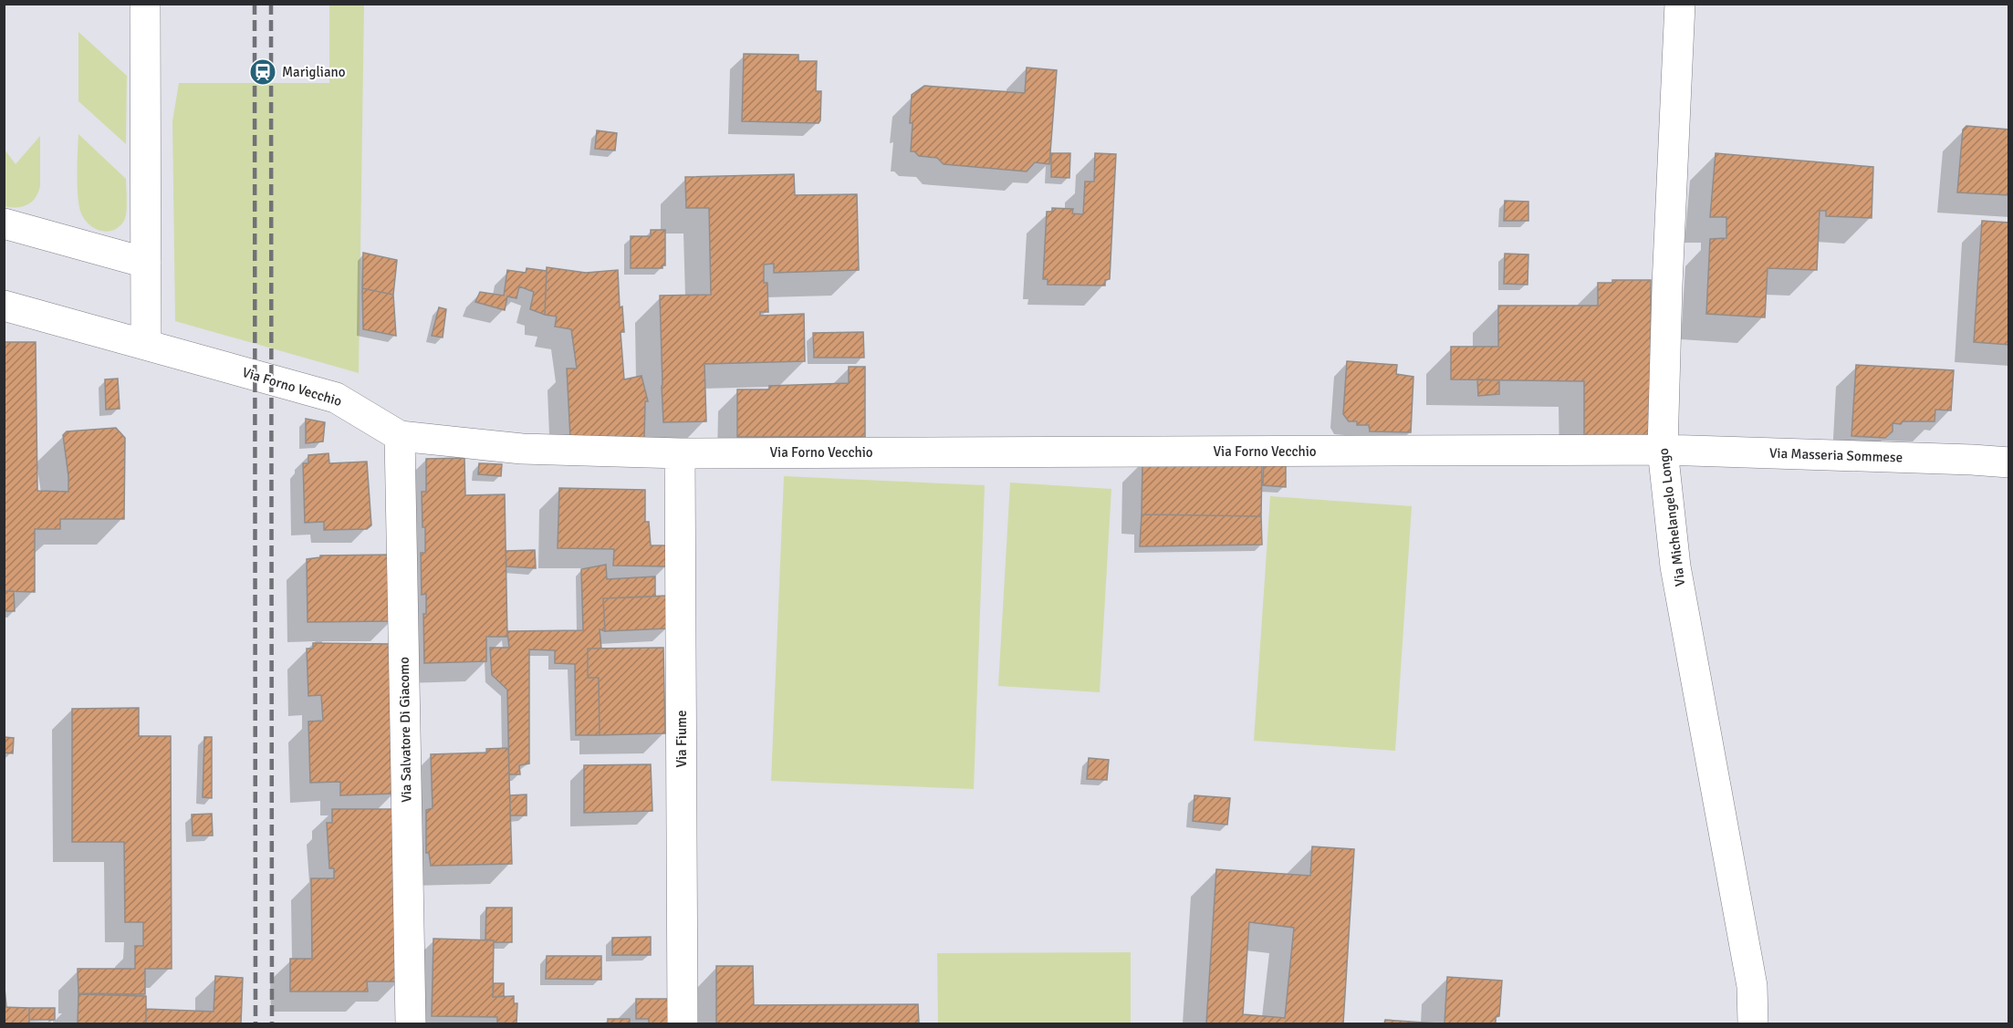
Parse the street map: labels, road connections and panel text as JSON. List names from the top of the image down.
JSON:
{
  "streets": {
    "street": [
      "Via Forno Vecchio",
      "Via Masseria Sommese",
      "Via Michelangelo Longo",
      "Via Salvatore Di Giacomo",
      "Via Fiume"
    ]
  },
  "crossings": [
    ["Via Forno Vecchio", "Via Masseria Sommese"],
    ["Via Forno Vecchio", "Via Michelangelo Longo"],
    ["Via Forno Vecchio", "Via Salvatore Di Giacomo"],
    ["Via Forno Vecchio", "Via Fiume"],
    ["Via Masseria Sommese", "Via Michelangelo Longo"]
  ],
  "places": {
    "station": ["Marigliano"]
  }
}
